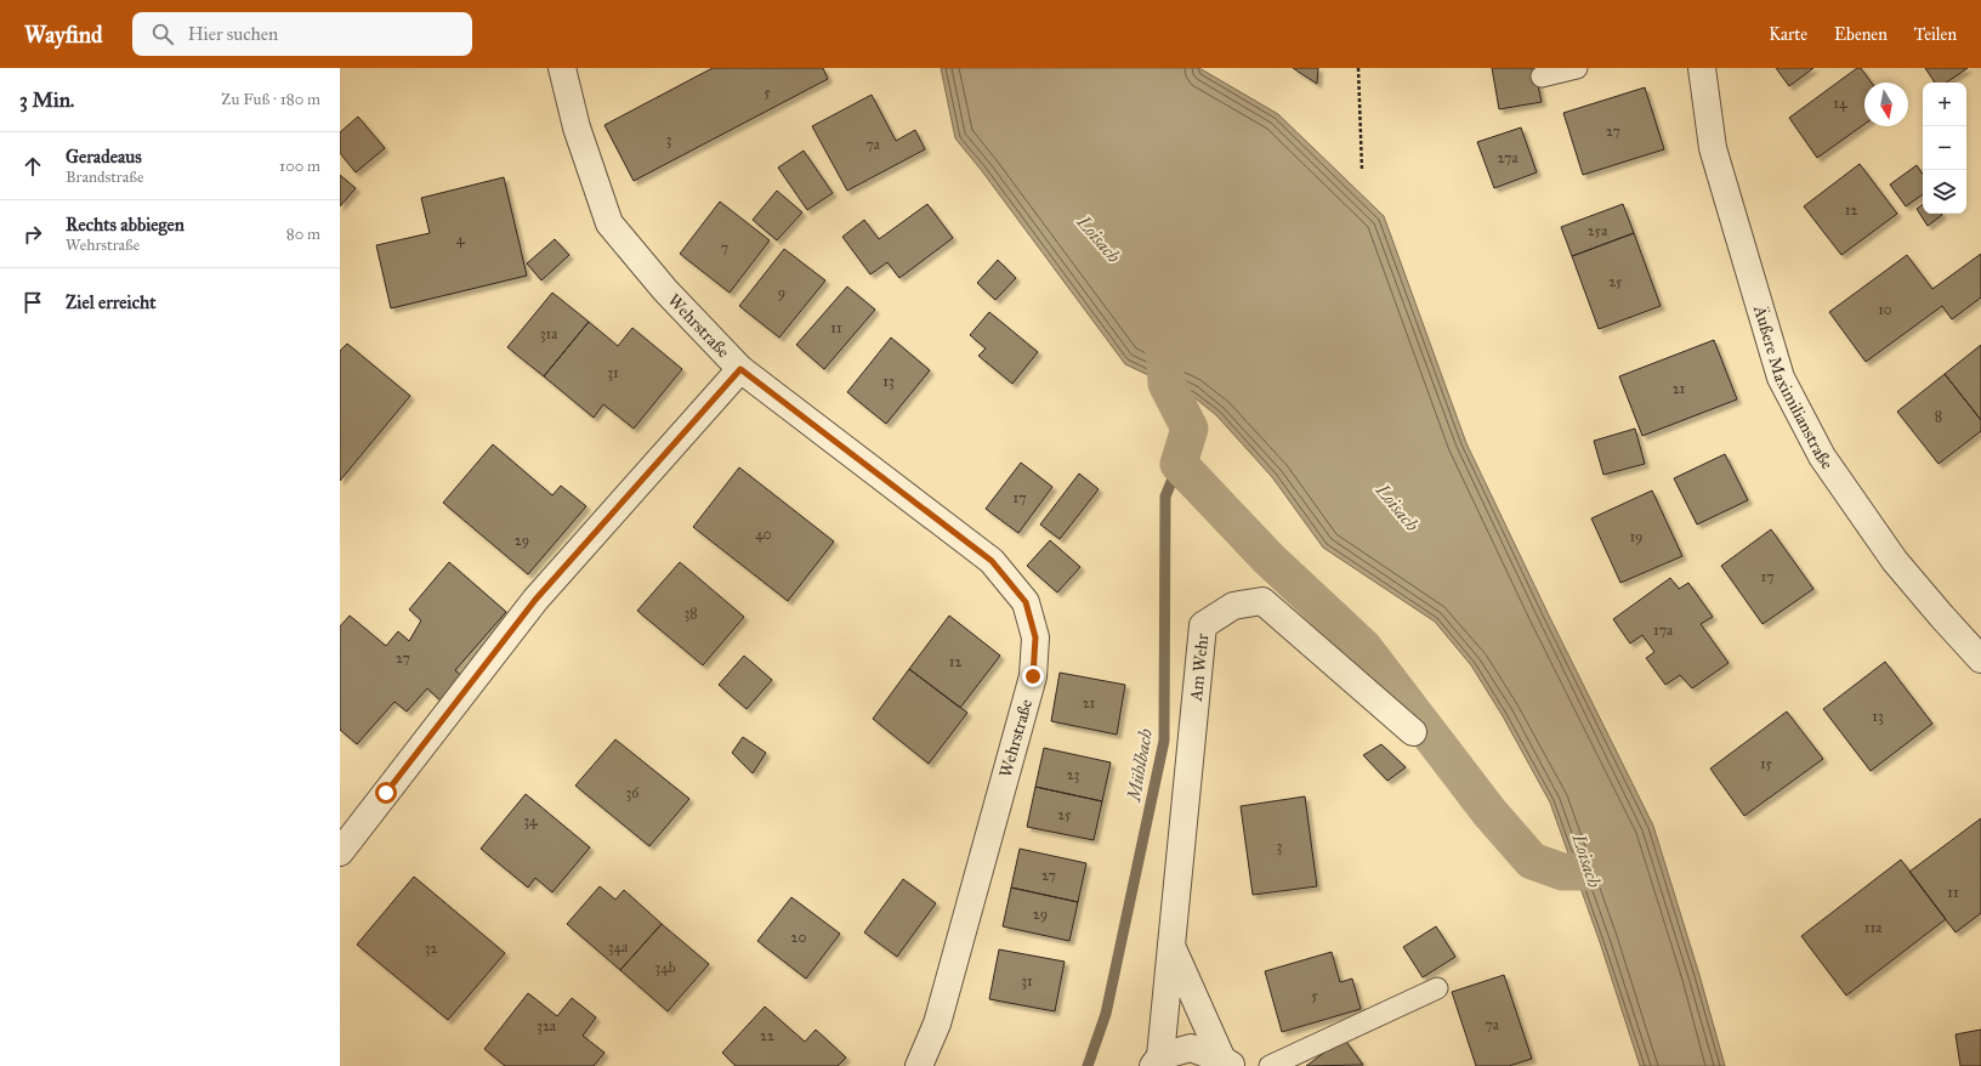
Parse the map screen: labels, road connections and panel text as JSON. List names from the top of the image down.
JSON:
{
  "streets": {
    "street": ["Wehrstraße", "Äußere Maximilianstraße", "Am Wehr"]
  },
  "water": ["Loisach", "Mühlbach"],
  "house_numbers": [
    "5",
    "14",
    "27",
    "3",
    "7a",
    "27a",
    "12",
    "25a",
    "4",
    "7",
    "25",
    "9",
    "10",
    "11",
    "31a",
    "31",
    "13",
    "21",
    "8",
    "17",
    "40",
    "19",
    "29",
    "17",
    "38",
    "17a",
    "27",
    "12",
    "21",
    "13",
    "15",
    "23",
    "36",
    "25",
    "34",
    "3",
    "27",
    "11",
    "29",
    "11a",
    "20",
    "34a",
    "32",
    "34b",
    "31",
    "5",
    "7a",
    "32a",
    "22"
  ],
  "north": "bottom",
  "page": {
    "header": "Wayfind",
    "search": "Hier suchen",
    "nav": ["Karte", "Ebenen", "Teilen"],
    "heading": ["3 Min.", "Zu Fuß · 180 m"],
    "map_buttons": ["+", "−"],
    "list": [
      ["Geradeaus", "Brandstraße", "100 m"],
      ["Rechts abbiegen", "Wehrstraße", "80 m"],
      "Ziel erreicht"
    ]
  }
}
